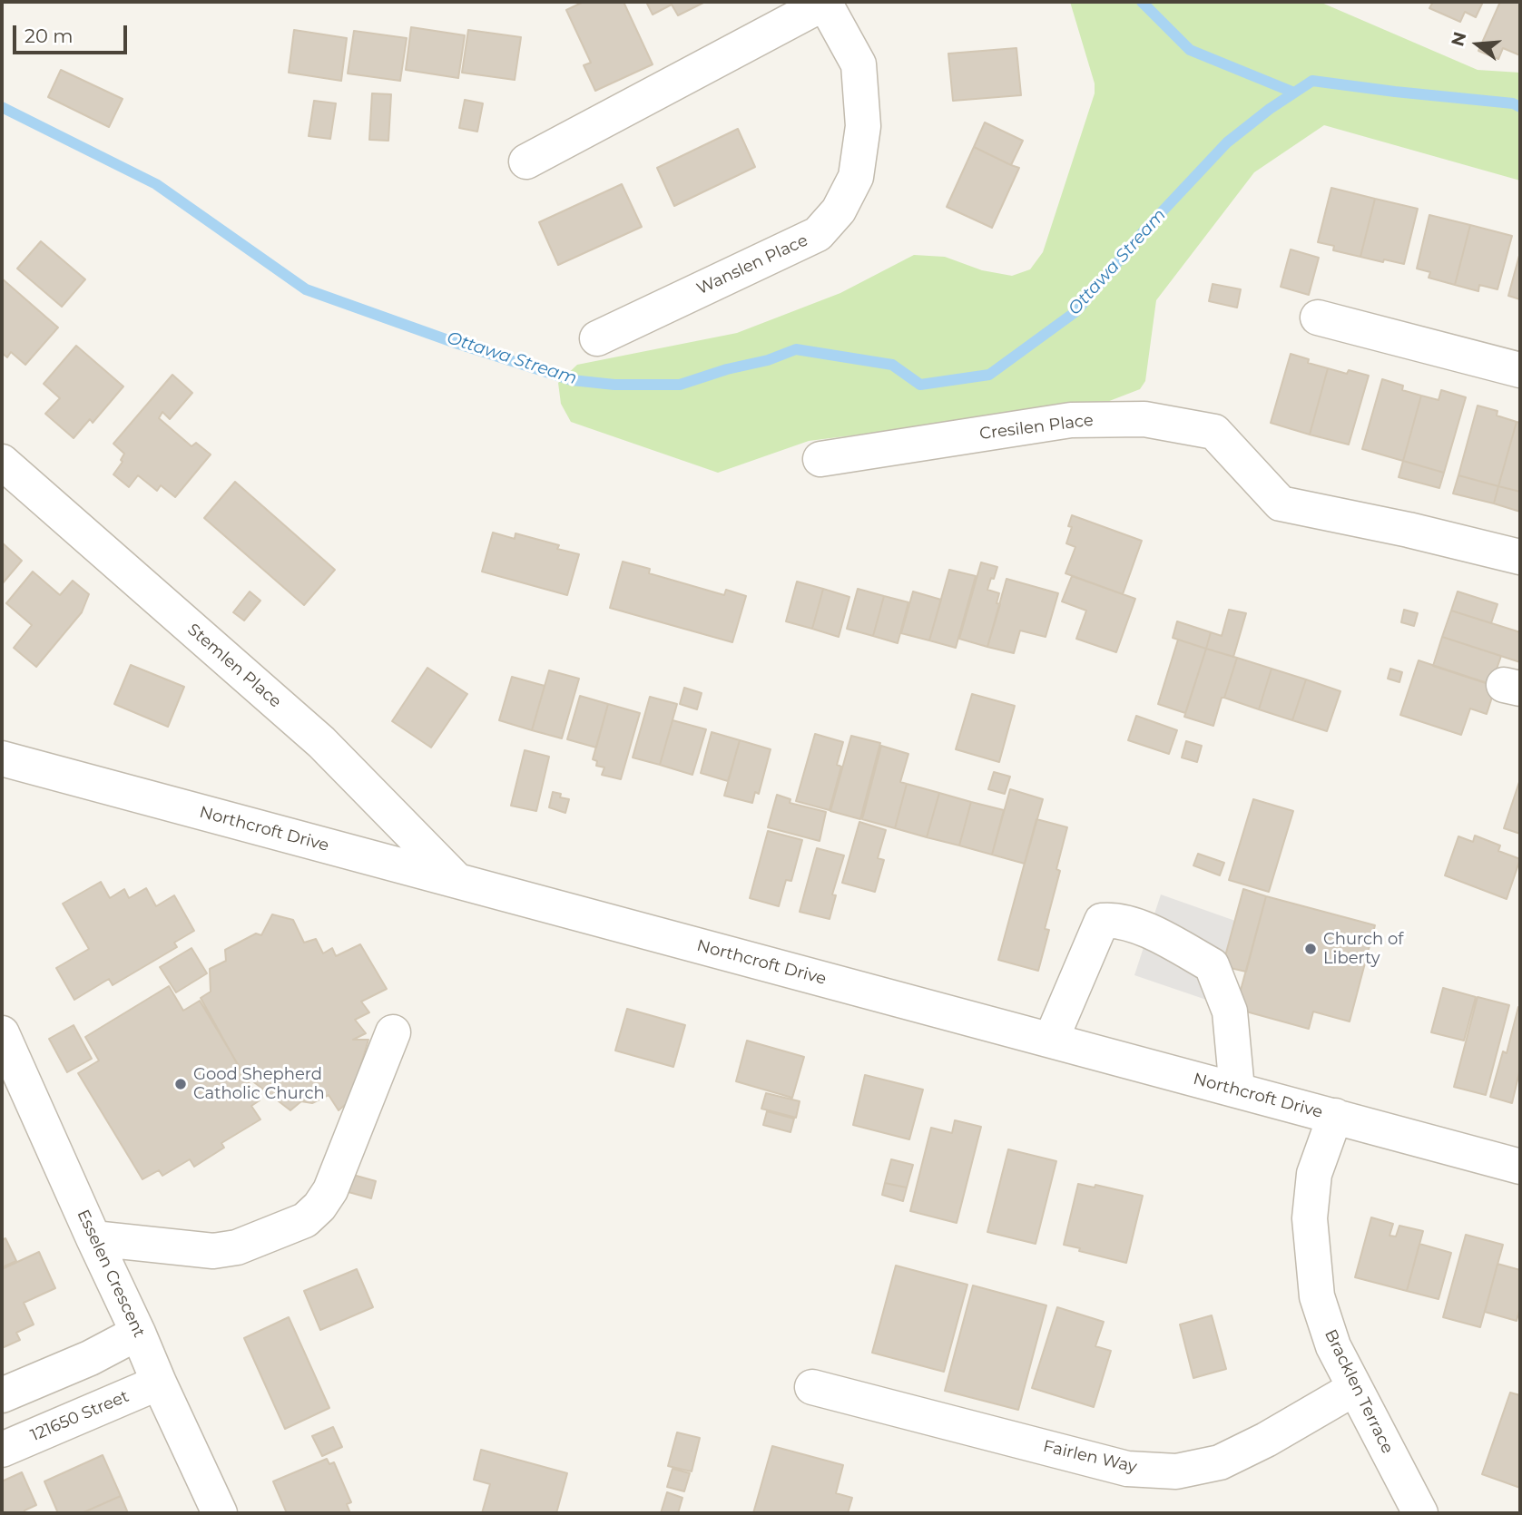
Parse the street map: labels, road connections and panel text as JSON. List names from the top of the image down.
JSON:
{
  "streets": {
    "street": [
      "Wanslen Place",
      "Cresilen Place",
      "Stemlen Place",
      "Northcroft Drive",
      "Esselen Crescent",
      "Bracklen Terrace",
      "121650 Street",
      "Fairlen Way"
    ]
  },
  "crossings": [
    ["Stemlen Place", "Northcroft Drive"],
    ["Northcroft Drive", "Bracklen Terrace"],
    ["Esselen Crescent", "121650 Street"],
    ["Bracklen Terrace", "Fairlen Way"]
  ],
  "water": ["Ottawa Stream"],
  "places": ["Church of Liberty", "Good Shepherd Catholic Church"],
  "scale_bar": "20 m",
  "north": "left"
}
